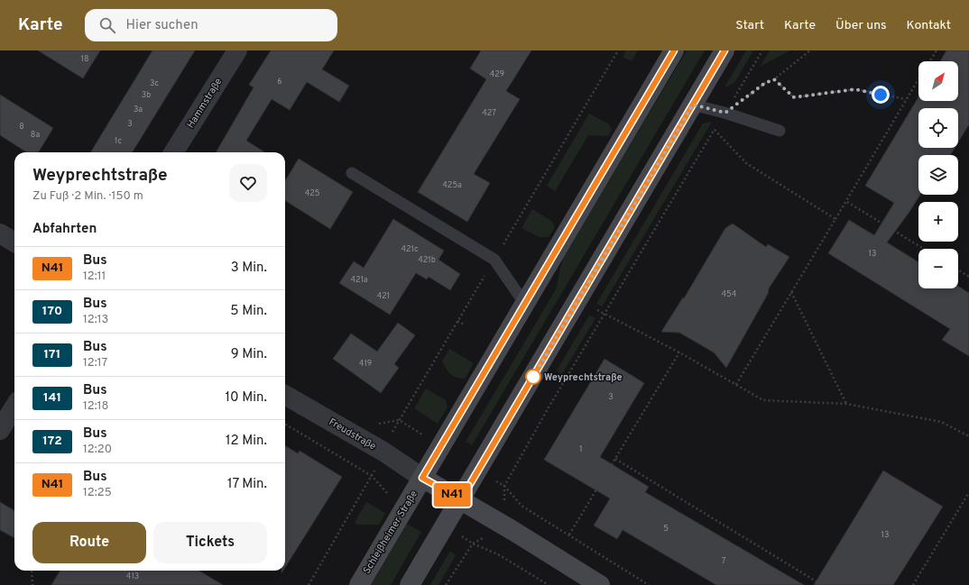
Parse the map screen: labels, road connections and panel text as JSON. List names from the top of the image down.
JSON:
{
  "streets": {
    "main road": ["Schleißheimer Straße"],
    "street": ["Hammstraße", "Freudstraße"]
  },
  "crossings": [
    ["Freudstraße", "Schleißheimer Straße"]
  ],
  "places": ["Weyprechtstraße"],
  "lines": ["bus line N41"],
  "house_numbers": [
    "18",
    "429",
    "6",
    "3c",
    "3b",
    "3a",
    "427",
    "3",
    "8",
    "8a",
    "1c",
    "425a",
    "425",
    "421c",
    "13",
    "421b",
    "421a",
    "454",
    "421",
    "419",
    "3",
    "1",
    "5",
    "13",
    "7",
    "413"
  ],
  "north": "top right",
  "page": {
    "header": "Karte",
    "search": "Hier suchen",
    "nav": [
      "Start",
      "Karte",
      "Über uns",
      "Kontakt"
    ],
    "on_map": "N41",
    "map_buttons": ["+", "−"],
    "heading": [
      ["Weyprechtstraße", "Zu Fuß · 2 Min. · 150 m"],
      "Abfahrten"
    ],
    "list": [
      {
        "mark": "N41",
        "name": "Bus",
        "note": "12:11",
        "value": "3 Min."
      },
      {
        "mark": "170",
        "name": "Bus",
        "note": "12:13",
        "value": "5 Min."
      },
      {
        "mark": "171",
        "name": "Bus",
        "note": "12:17",
        "value": "9 Min."
      },
      {
        "mark": "141",
        "name": "Bus",
        "note": "12:18",
        "value": "10 Min."
      },
      {
        "mark": "172",
        "name": "Bus",
        "note": "12:20",
        "value": "12 Min."
      },
      {
        "mark": "N41",
        "name": "Bus",
        "note": "12:25",
        "value": "17 Min."
      }
    ],
    "buttons": ["Route", "Tickets"]
  }
}
